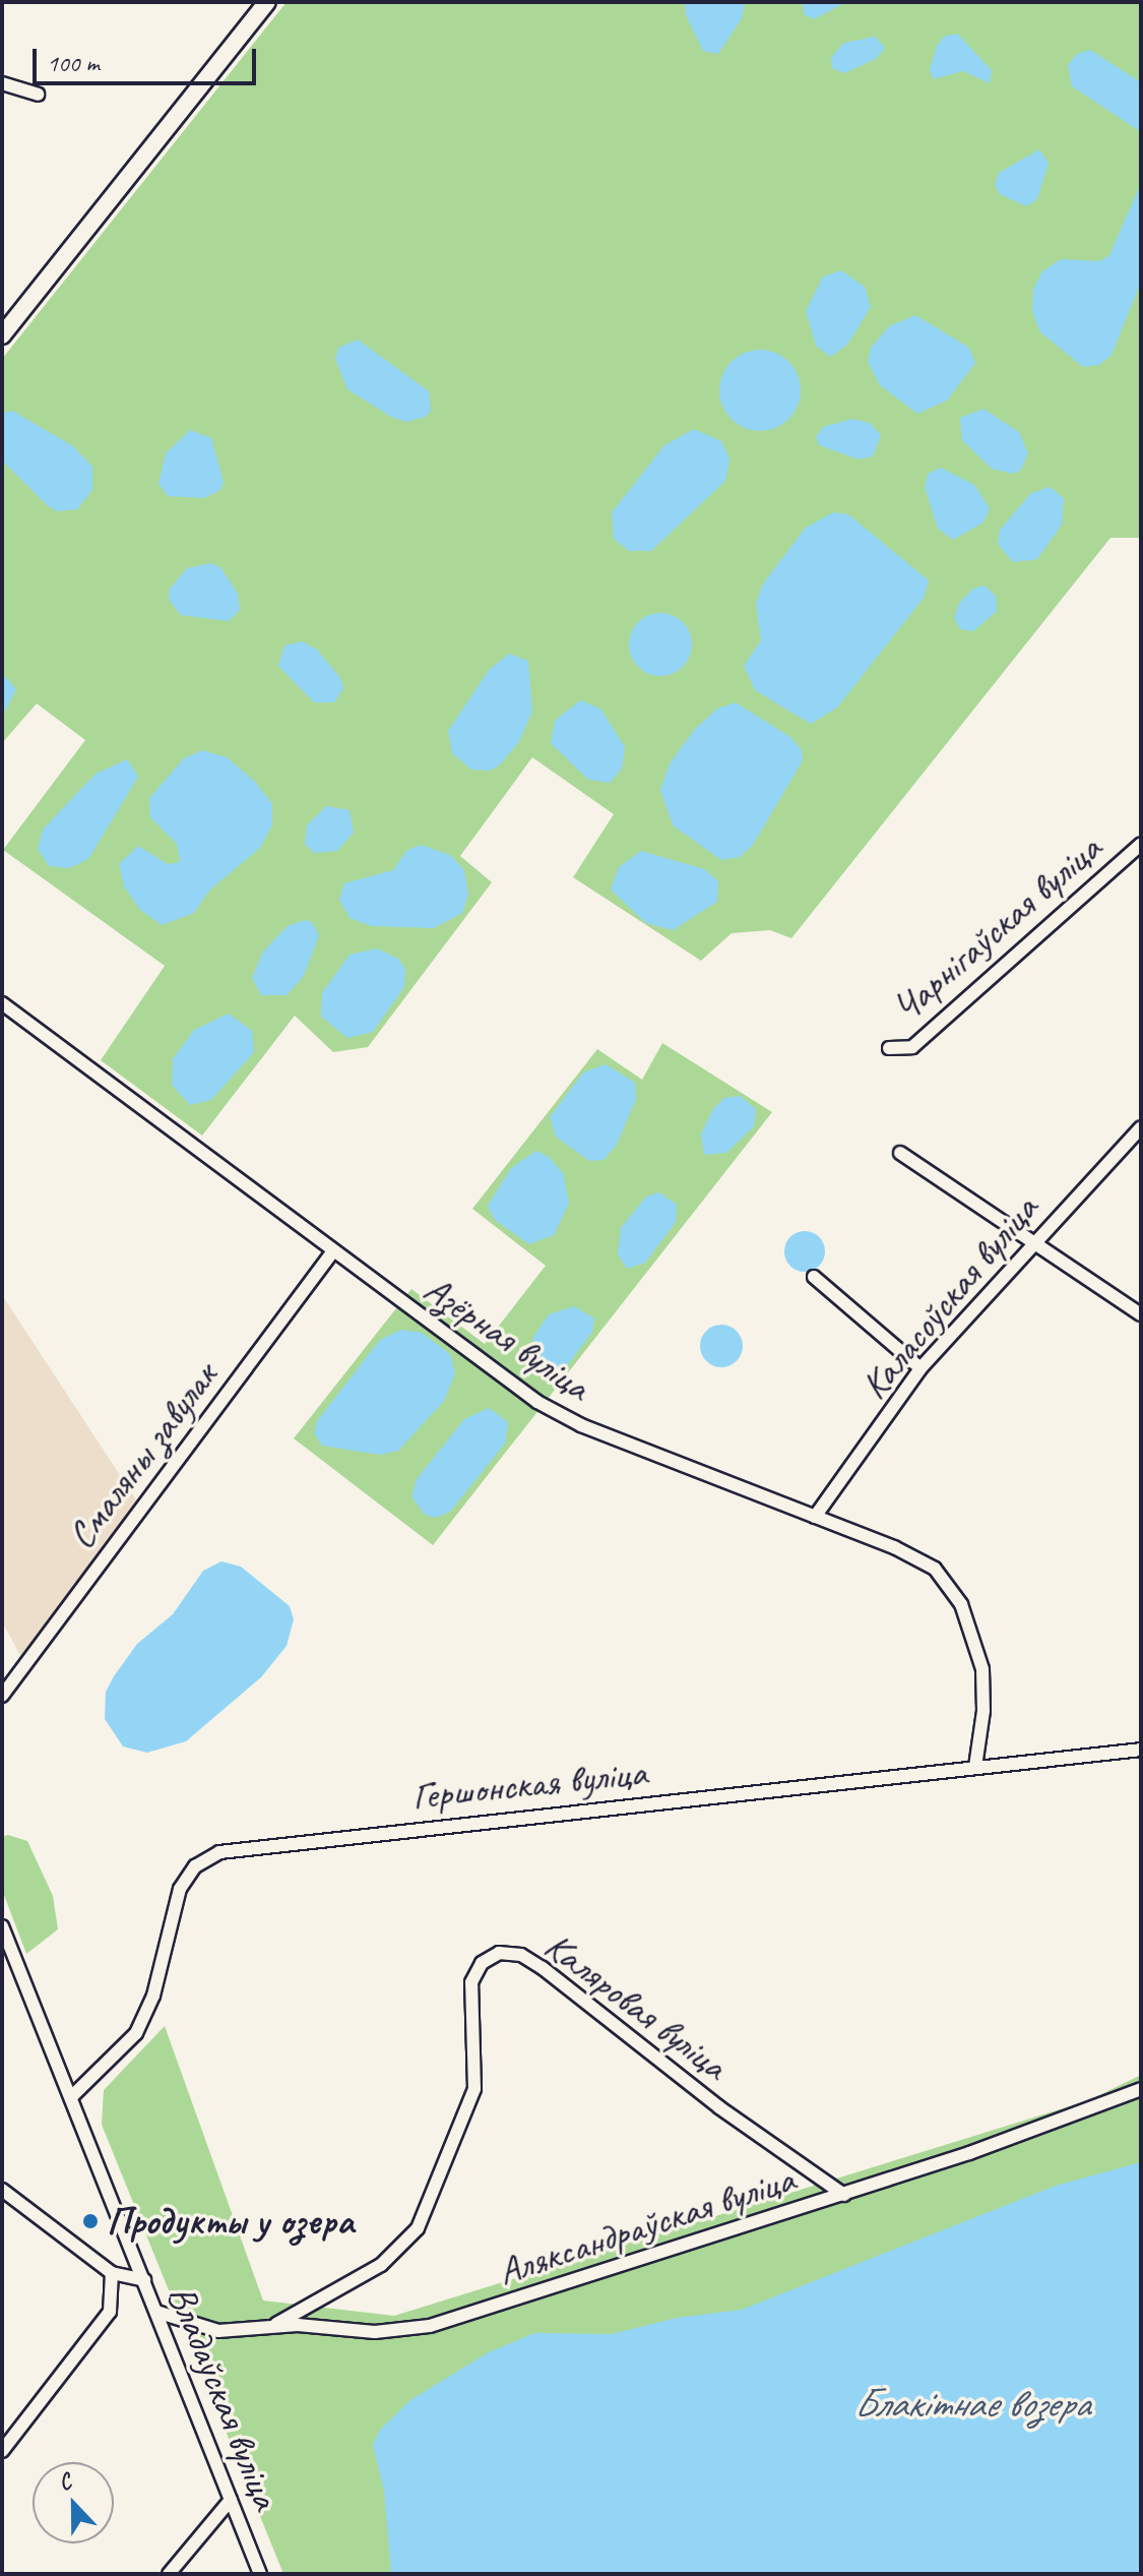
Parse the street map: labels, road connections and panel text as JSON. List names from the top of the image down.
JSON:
{
  "streets": {
    "street": [
      "Чарнігаўская вуліца",
      "Каласоўская вуліца",
      "Азёрная вуліца",
      "Смаляны завулак",
      "Гершонская вуліца",
      "Каляровая вуліца",
      "Аляксандраўская вуліца",
      "Владаўская вуліца"
    ]
  },
  "crossings": [
    ["Каласоўская вуліца", "Азёрная вуліца"],
    ["Азёрная вуліца", "Смаляны завулак"],
    ["Азёрная вуліца", "Гершонская вуліца"],
    ["Гершонская вуліца", "Владаўская вуліца"],
    ["Каляровая вуліца", "Аляксандраўская вуліца"],
    ["Аляксандраўская вуліца", "Владаўская вуліца"]
  ],
  "water": ["Блакітнае возера"],
  "places": ["Продукты у озера"],
  "scale_bar": "100 m",
  "north": "top"
}
